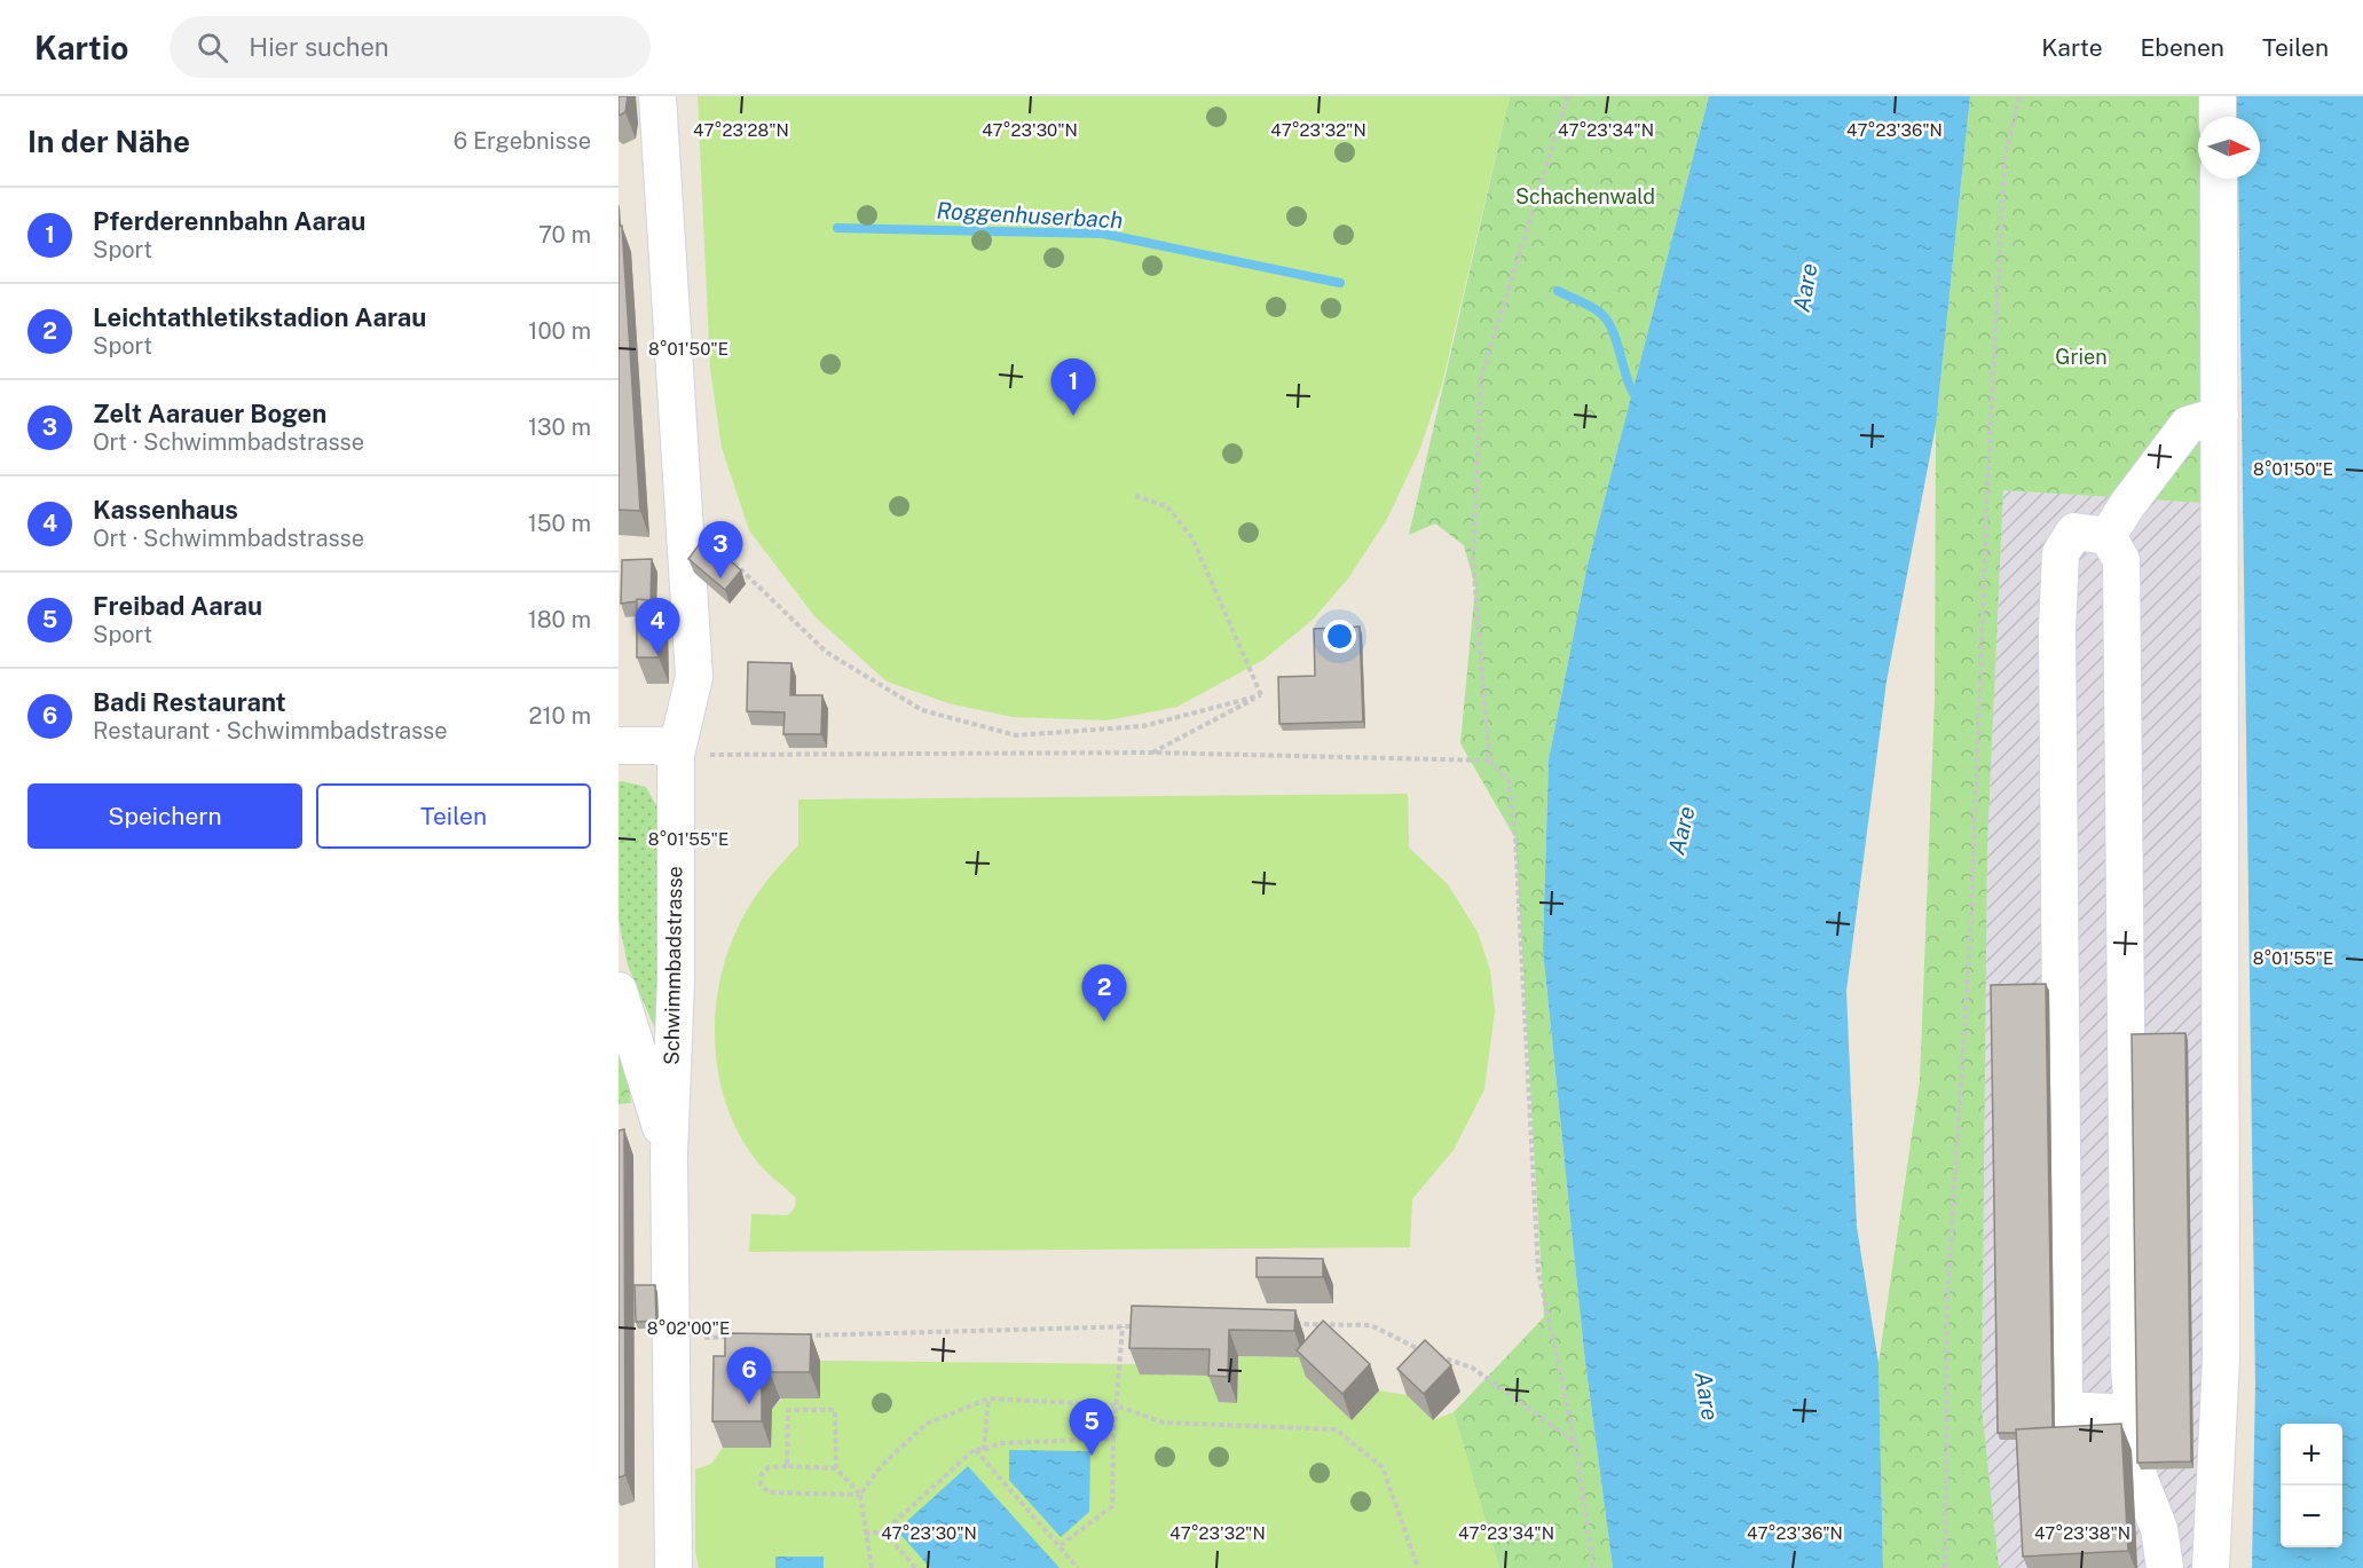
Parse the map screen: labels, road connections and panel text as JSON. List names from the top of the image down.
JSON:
{
  "streets": {
    "street": ["Schwimmbadstrasse"]
  },
  "water": ["Roggenhuserbach", "Aare"],
  "parks": ["Schachenwald", "Grien"],
  "north": "right",
  "page": {
    "header": "Kartio",
    "search": "Hier suchen",
    "nav": ["Karte", "Ebenen", "Teilen"],
    "heading": ["In der Nähe", "6 Ergebnisse"],
    "list": [
      {
        "mark": "1",
        "name": "Pferderennbahn Aarau",
        "note": "Sport",
        "value": "70 m"
      },
      {
        "mark": "2",
        "name": "Leichtathletikstadion Aarau",
        "note": "Sport",
        "value": "100 m"
      },
      {
        "mark": "3",
        "name": "Zelt Aarauer Bogen",
        "note": "Ort · Schwimmbadstrasse",
        "value": "130 m"
      },
      {
        "mark": "4",
        "name": "Kassenhaus",
        "note": "Ort · Schwimmbadstrasse",
        "value": "150 m"
      },
      {
        "mark": "5",
        "name": "Freibad Aarau",
        "note": "Sport",
        "value": "180 m"
      },
      {
        "mark": "6",
        "name": "Badi Restaurant",
        "note": "Restaurant · Schwimmbadstrasse",
        "value": "210 m"
      }
    ],
    "pins": [
      "1",
      "3",
      "4",
      "2",
      "6",
      "5"
    ],
    "buttons": ["Speichern", "Teilen"],
    "map_buttons": ["+", "−"]
  },
  "coordinates": [
    "47°23'28\"N",
    "47°23'30\"N",
    "47°23'32\"N",
    "47°23'34\"N",
    "47°23'36\"N",
    "8°01'50\"E",
    "8°01'55\"E",
    "8°02'00\"E",
    "47°23'38\"N"
  ]
}
